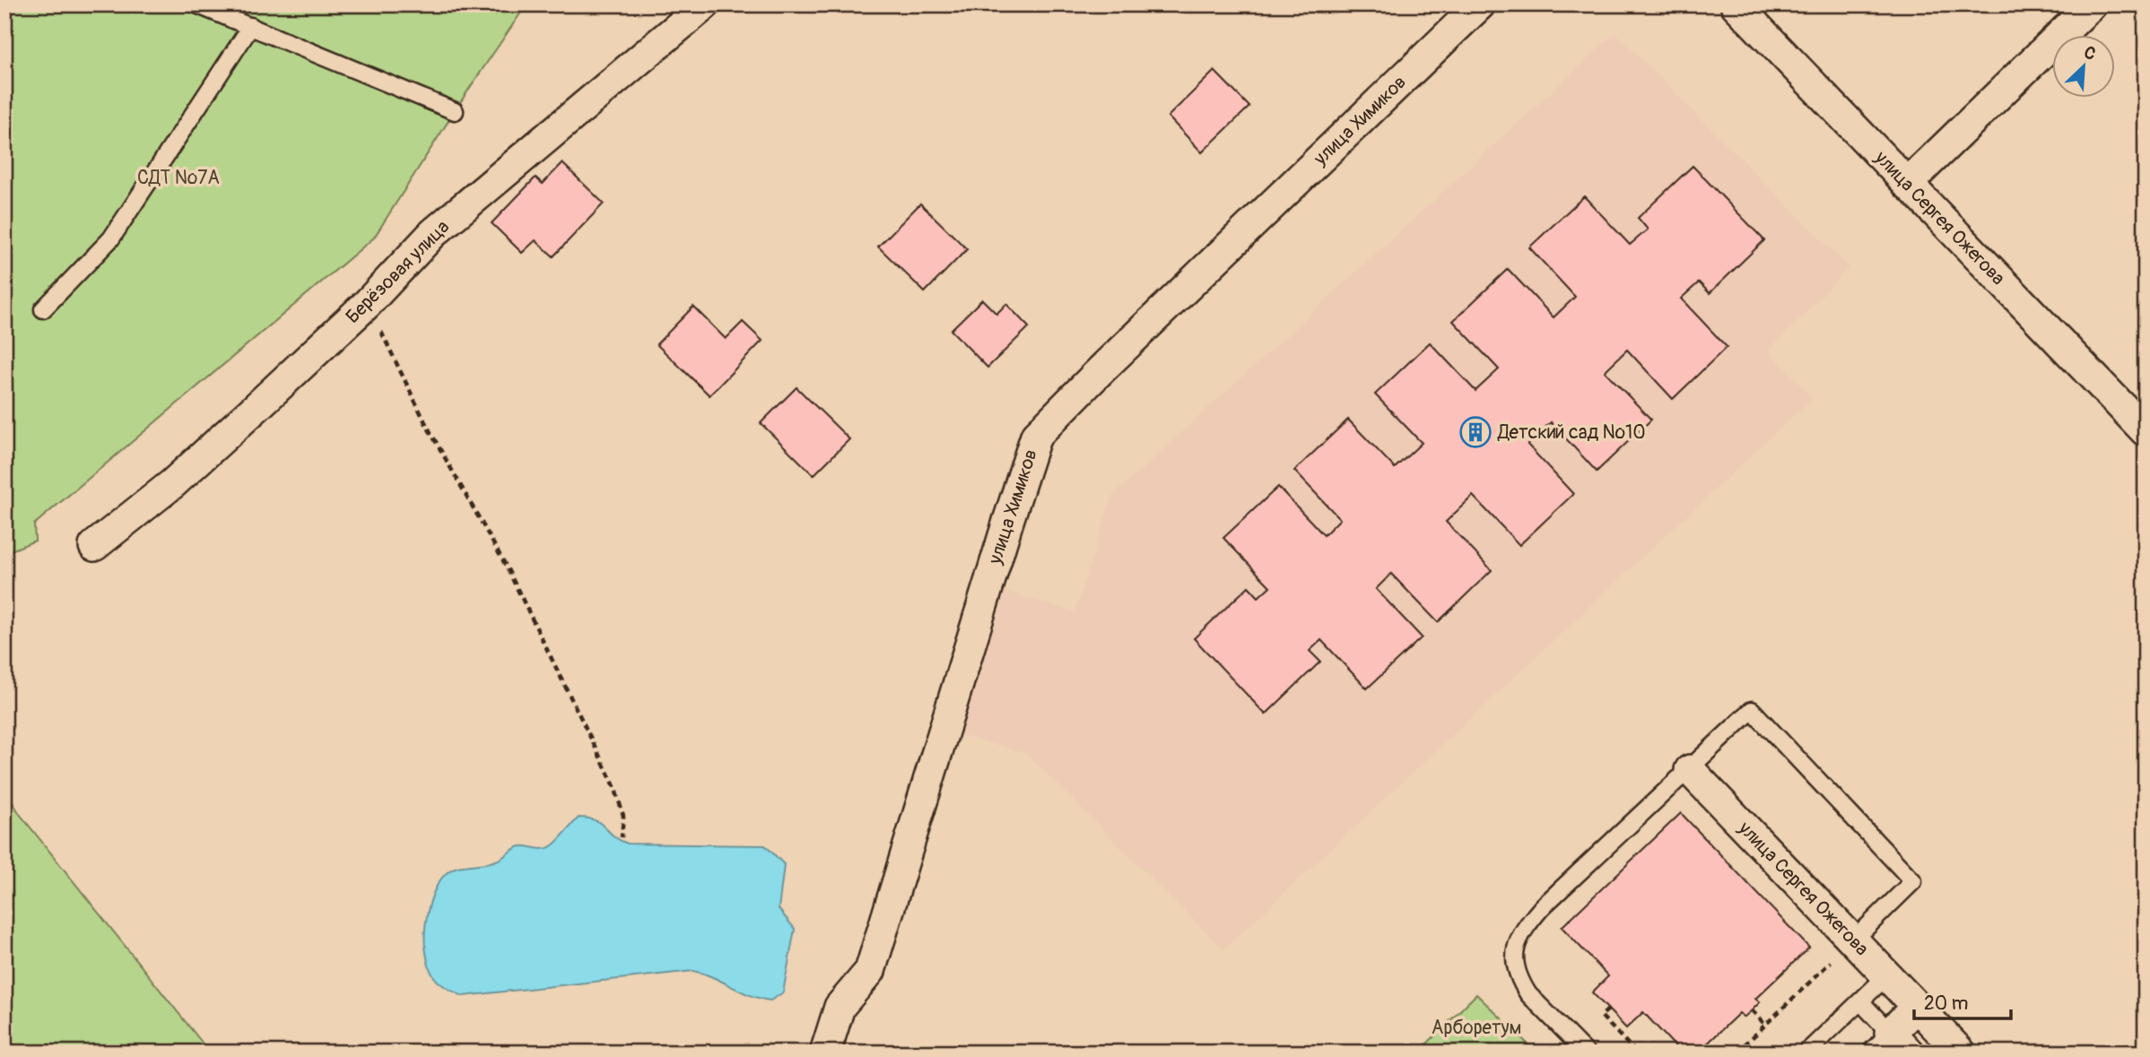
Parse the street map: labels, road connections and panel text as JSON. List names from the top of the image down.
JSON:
{
  "streets": {
    "street": ["улица Химиков", "улица Сергея Ожегова", "Берёзовая улица"]
  },
  "parks": ["СДТ №7А", "Арборетум"],
  "places": {
    "building": ["Детский сад №10"]
  },
  "scale_bar": "20 m",
  "north": "top right"
}
